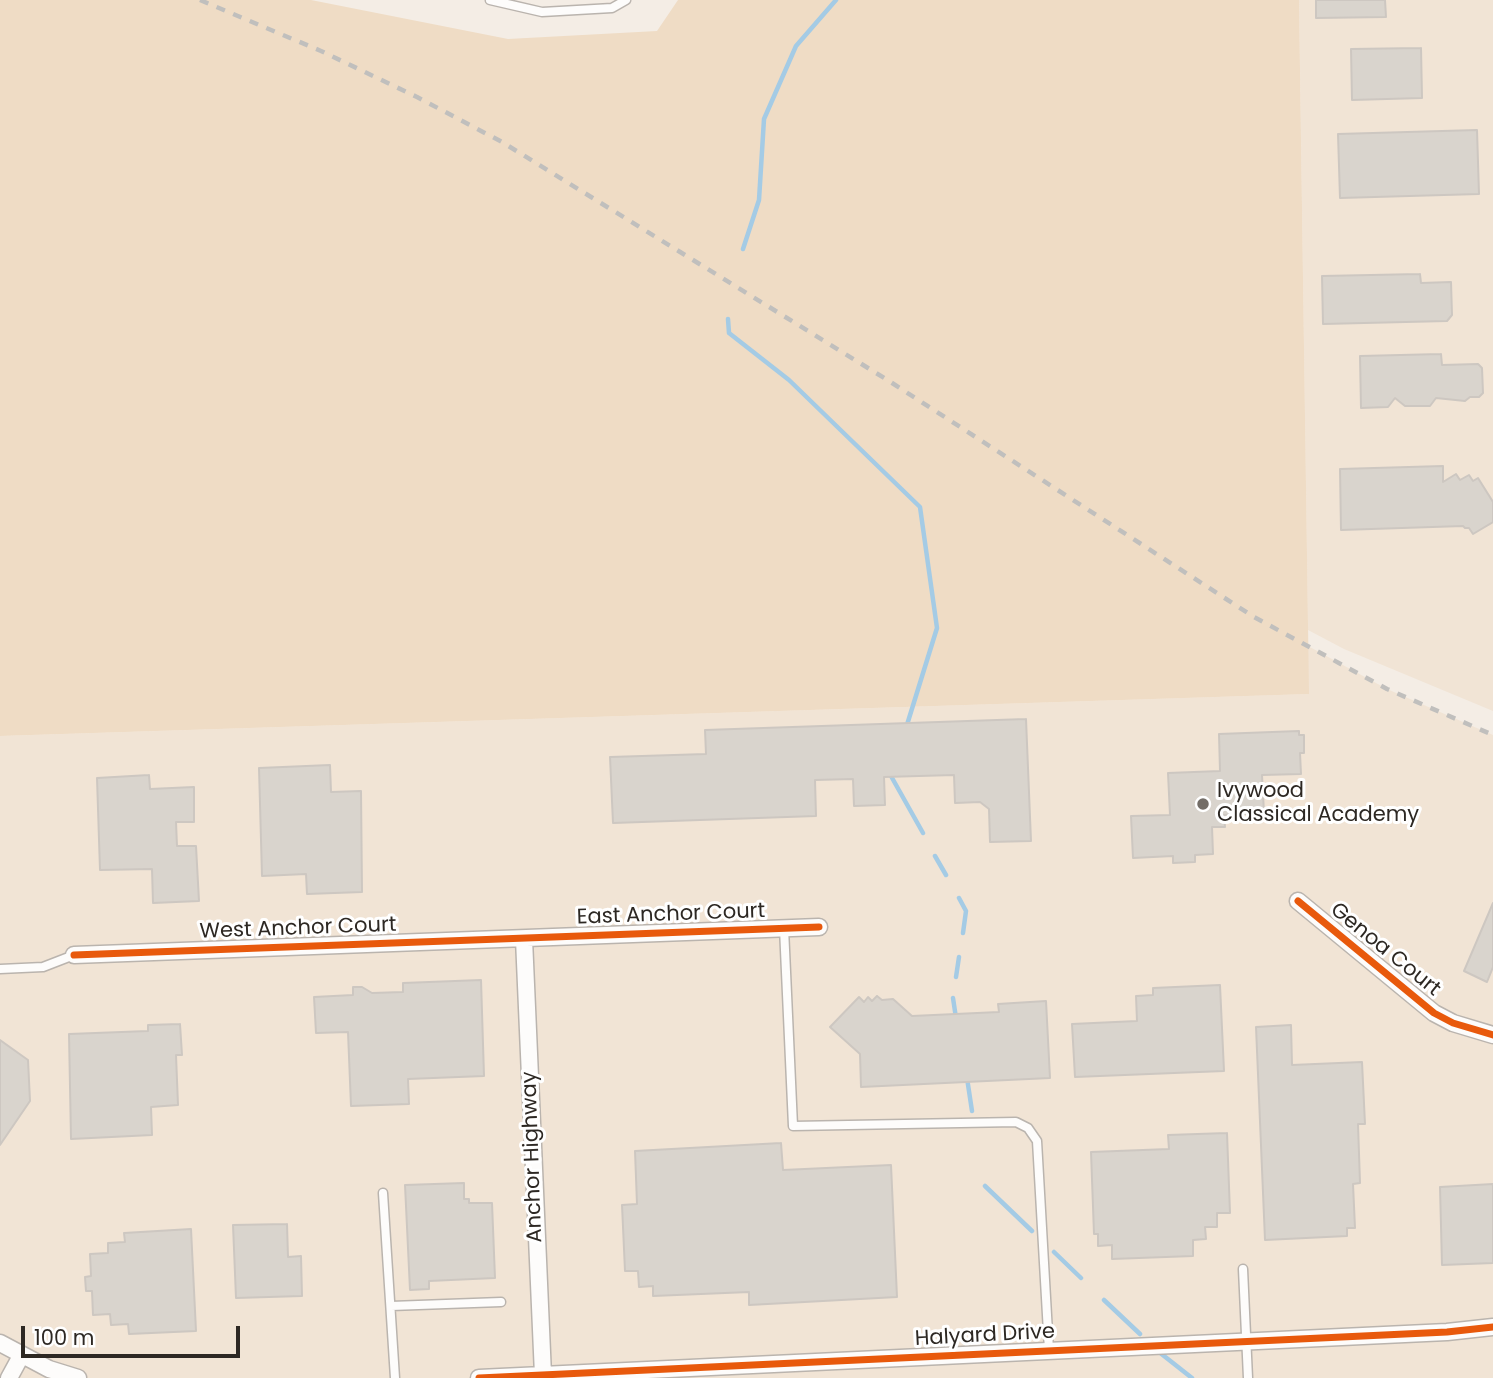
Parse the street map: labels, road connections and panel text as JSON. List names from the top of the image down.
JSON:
{
  "streets": {
    "street": [
      "East Anchor Court",
      "West Anchor Court",
      "Genoa Court",
      "Anchor Highway",
      "Halyard Drive"
    ]
  },
  "crossings": [
    ["East Anchor Court", "West Anchor Court"],
    ["East Anchor Court", "Anchor Highway"],
    ["West Anchor Court", "Anchor Highway"],
    ["Anchor Highway", "Halyard Drive"]
  ],
  "places": ["Ivywood Classical Academy"],
  "scale_bar": "100 m"
}
